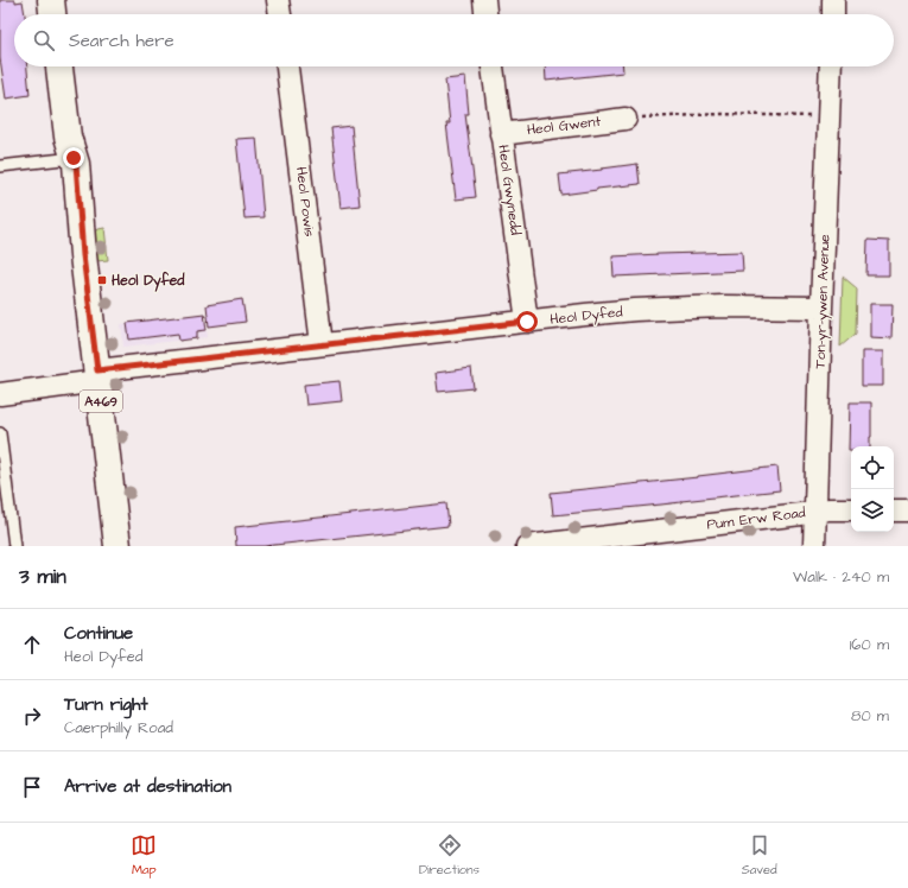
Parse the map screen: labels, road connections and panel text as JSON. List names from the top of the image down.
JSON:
{
  "streets": {
    "main road": ["A469"],
    "street": [
      "Heol Gwent",
      "Heol Gwynedd",
      "Heol Powis",
      "Ton-yr-ywen Avenue",
      "Heol Dyfed",
      "Pum Erw Road"
    ]
  },
  "crossings": [
    ["Heol Gwent", "Heol Gwynedd"],
    ["Heol Gwynedd", "Heol Dyfed"],
    ["Heol Powis", "Heol Dyfed"],
    ["Ton-yr-ywen Avenue", "Heol Dyfed"],
    ["Ton-yr-ywen Avenue", "Pum Erw Road"],
    ["Heol Dyfed", "A469"]
  ],
  "places": {
    "transit": ["Heol Dyfed"]
  },
  "page": {
    "search": "Search here",
    "heading": ["3 min", "Walk · 240 m"],
    "list": [
      ["Continue", "Heol Dyfed", "160 m"],
      ["Turn right", "Caerphilly Road", "80 m"],
      "Arrive at destination"
    ],
    "nav": ["Map", "Directions", "Saved"]
  }
}
